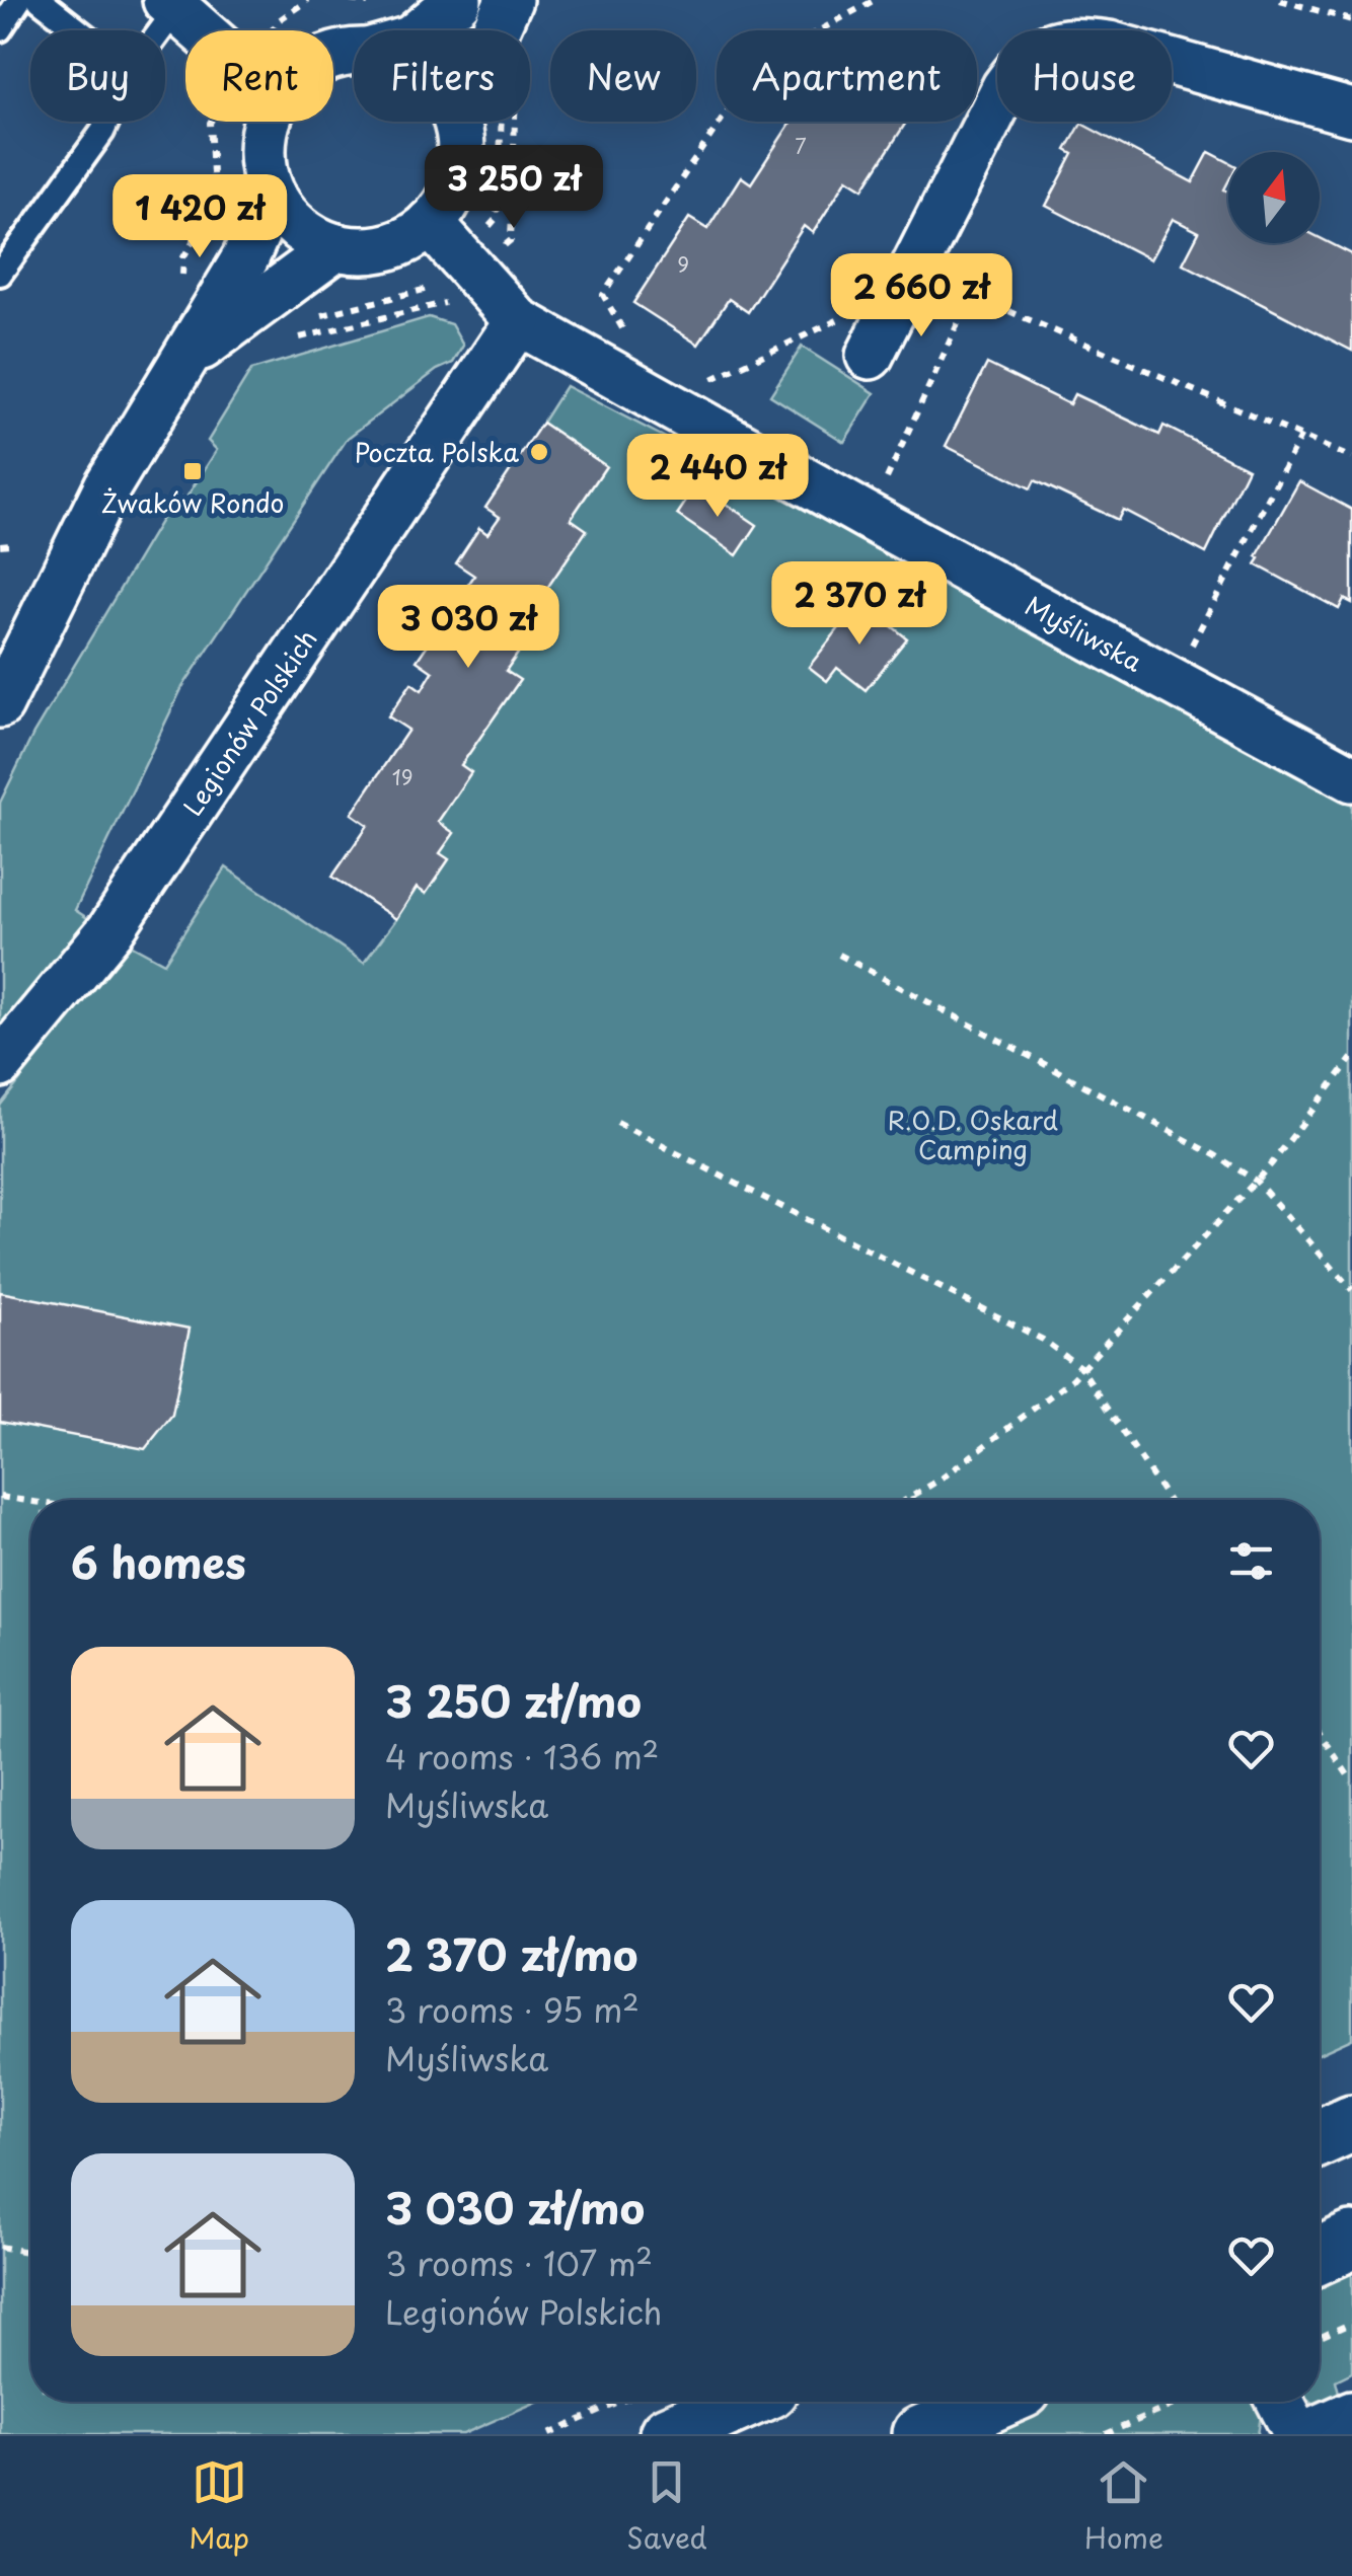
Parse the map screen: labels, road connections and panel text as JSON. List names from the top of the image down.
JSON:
{
  "streets": {
    "street": ["Myśliwska", "Legionów Polskich"]
  },
  "crossings": [
    ["Myśliwska", "Legionów Polskich"]
  ],
  "parks": ["R.O.D. Oskard Camping"],
  "places": {
    "other": ["Poczta Polska"],
    "transit": ["Żwaków Rondo"]
  },
  "house_numbers": ["7", "9", "19"],
  "north": "top",
  "page": {
    "chip": [
      "Buy",
      "Rent",
      "Filters",
      "New",
      "Apartment",
      "House"
    ],
    "price": [
      "3 250 zł",
      "1 420 zł",
      "2 660 zł",
      "2 440 zł",
      "2 370 zł",
      "3 030 zł"
    ],
    "heading": "6 homes",
    "list": [
      {
        "name": "3 250 zł/mo",
        "note": "4 rooms · 136 m² · Myśliwska"
      },
      {
        "name": "2 370 zł/mo",
        "note": "3 rooms · 95 m² · Myśliwska"
      },
      {
        "name": "3 030 zł/mo",
        "note": "3 rooms · 107 m² · Legionów Polskich"
      }
    ],
    "tabs": ["Map", "Saved", "Home"]
  }
}
